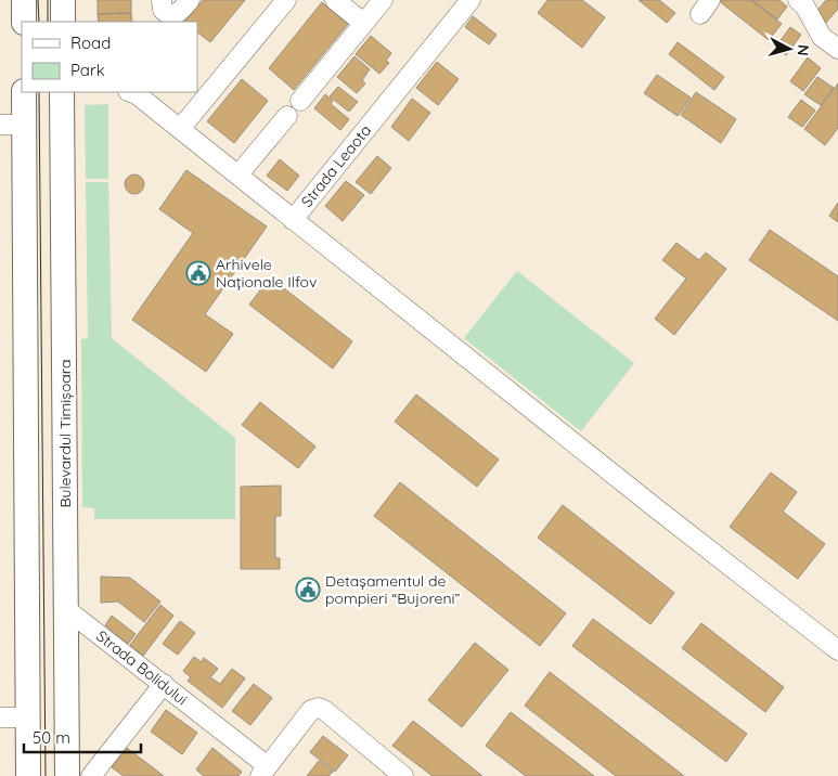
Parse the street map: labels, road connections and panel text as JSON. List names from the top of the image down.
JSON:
{
  "streets": {
    "main road": ["Bulevardul Timișoara"],
    "street": ["Strada Leaota", "Strada Bolidului"]
  },
  "crossings": [
    ["Bulevardul Timișoara", "Strada Bolidului"]
  ],
  "places": {
    "public building": ["Arhivele Naționale Ilfov", "Detașamentul de pompieri “Bujoreni”"]
  },
  "legend": ["Road", "Park"],
  "scale_bar": "50 m",
  "north": "right"
}
